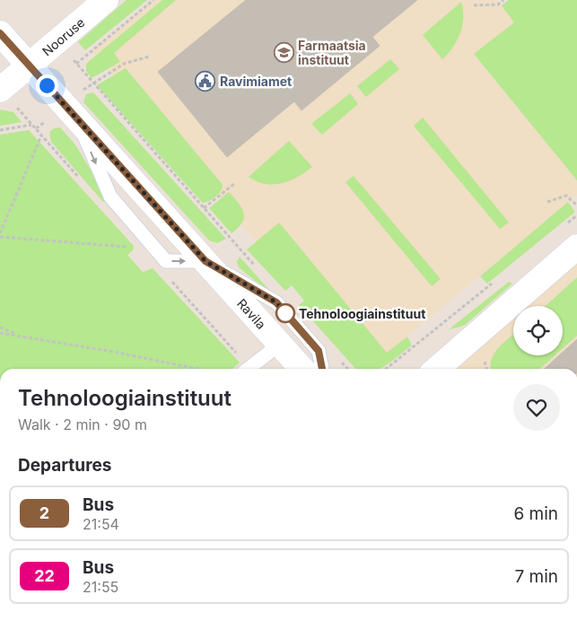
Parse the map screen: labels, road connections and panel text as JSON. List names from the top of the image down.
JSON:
{
  "streets": {
    "street": ["Nooruse", "Ravila"]
  },
  "crossings": [
    ["Nooruse", "Ravila"]
  ],
  "places": {
    "school or university": ["Farmaatsia instituut"],
    "public building": ["Ravimiamet"],
    "other": ["Tehnoloogiainstituut"]
  },
  "lines": ["bus line 2"],
  "page": {
    "heading": [
      ["Tehnoloogiainstituut", "Walk · 2 min · 90 m"],
      "Departures"
    ],
    "list": [
      {
        "mark": "2",
        "name": "Bus",
        "note": "21:54",
        "value": "6 min"
      },
      {
        "mark": "22",
        "name": "Bus",
        "note": "21:55",
        "value": "7 min"
      }
    ]
  }
}
